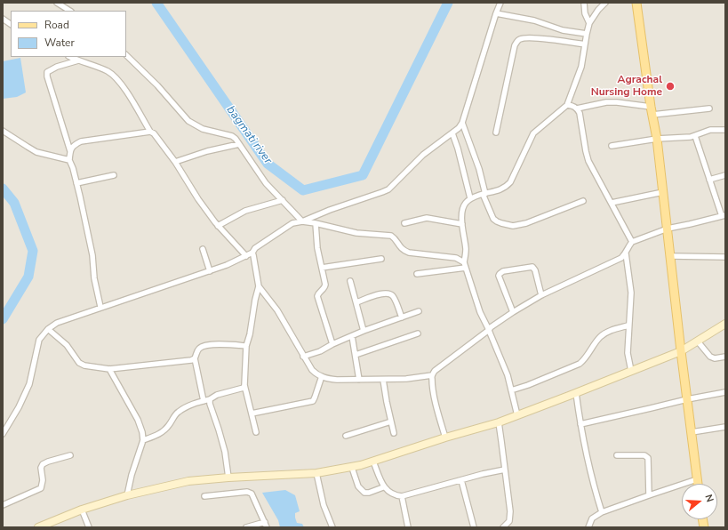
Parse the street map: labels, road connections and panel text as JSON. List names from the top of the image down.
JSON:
{
  "water": ["bagmati river"],
  "places": ["Agrachal Nursing Home"],
  "legend": ["Road", "Water"],
  "north": "right"
}
